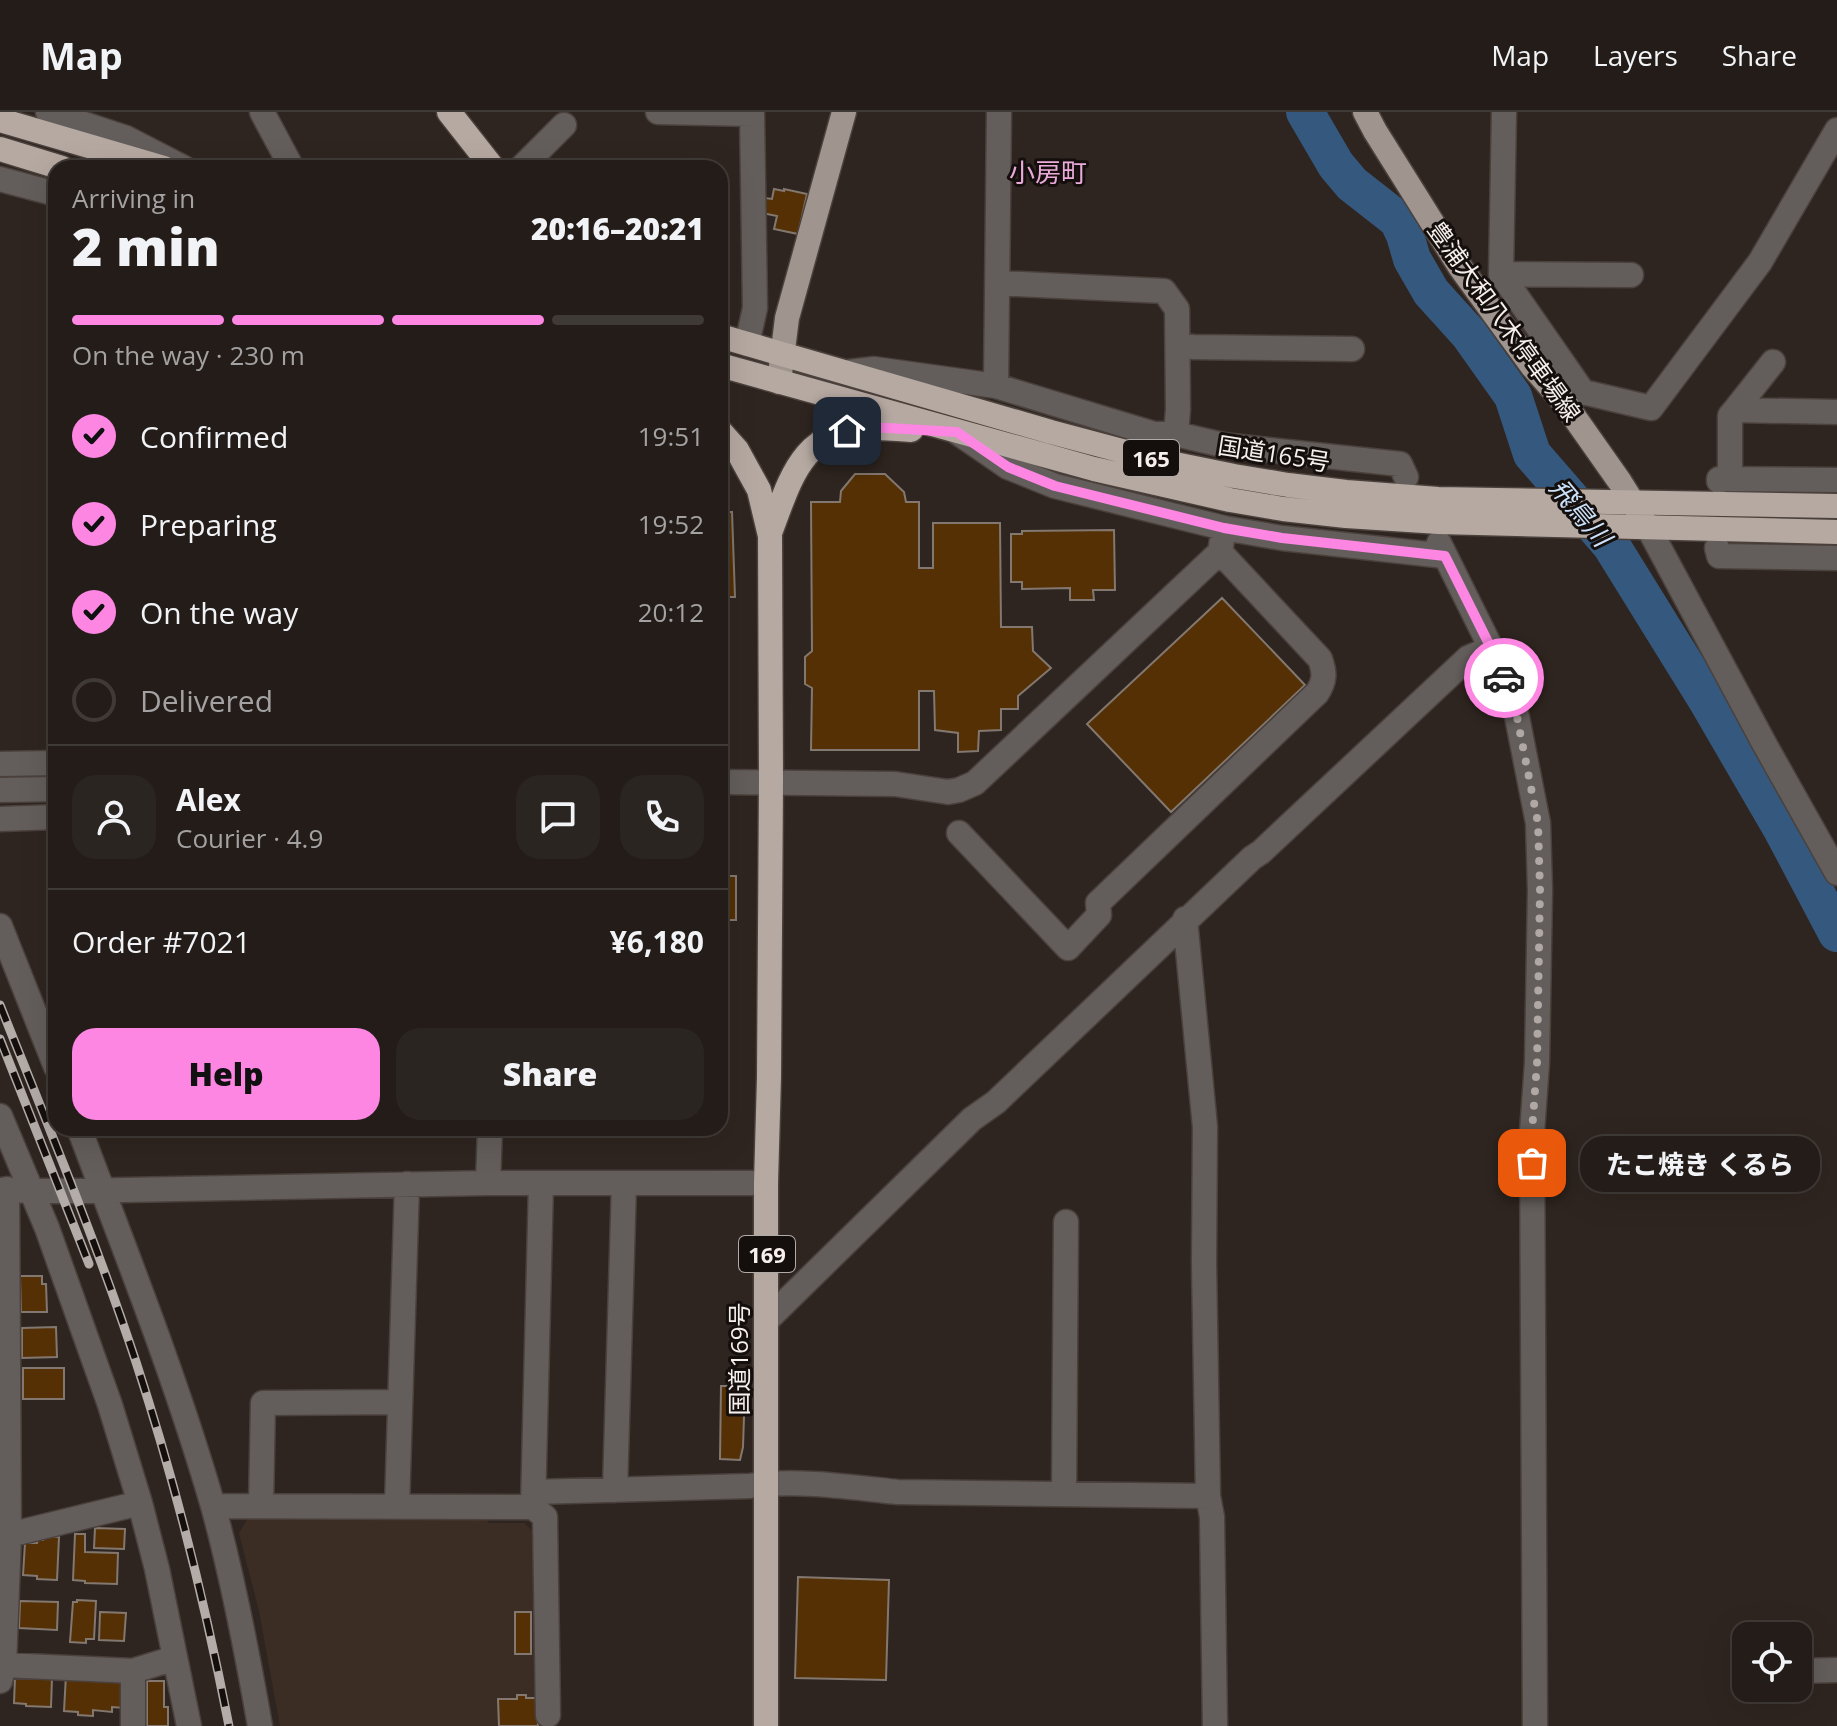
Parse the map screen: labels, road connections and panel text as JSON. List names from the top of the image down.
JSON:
{
  "streets": {
    "highway": [
      "国道165号",
      "165",
      "169",
      "国道169号"
    ],
    "main road": ["豊浦大和八木停車場線"]
  },
  "crossings": [
    ["豊浦大和八木停車場線", "国道165号"],
    ["豊浦大和八木停車場線", "165"]
  ],
  "districts": ["小房町"],
  "water": ["飛鳥川"],
  "places": ["たこ焼き くるら"],
  "page": {
    "header": "Map",
    "nav": ["Map", "Layers", "Share"],
    "heading": ["2 min", "Arriving in", "20:16–20:21"],
    "panel": [
      "Alex",
      "Courier · 4.9",
      "Order #7021",
      "¥6,180"
    ],
    "bar": "On the way · 230 m",
    "list": [
      ["Confirmed", "19:51"],
      ["Preparing", "19:52"],
      ["On the way", "20:12"],
      "Delivered"
    ],
    "buttons": ["Help", "Share"],
    "bubble": "たこ焼き くるら"
  }
}
